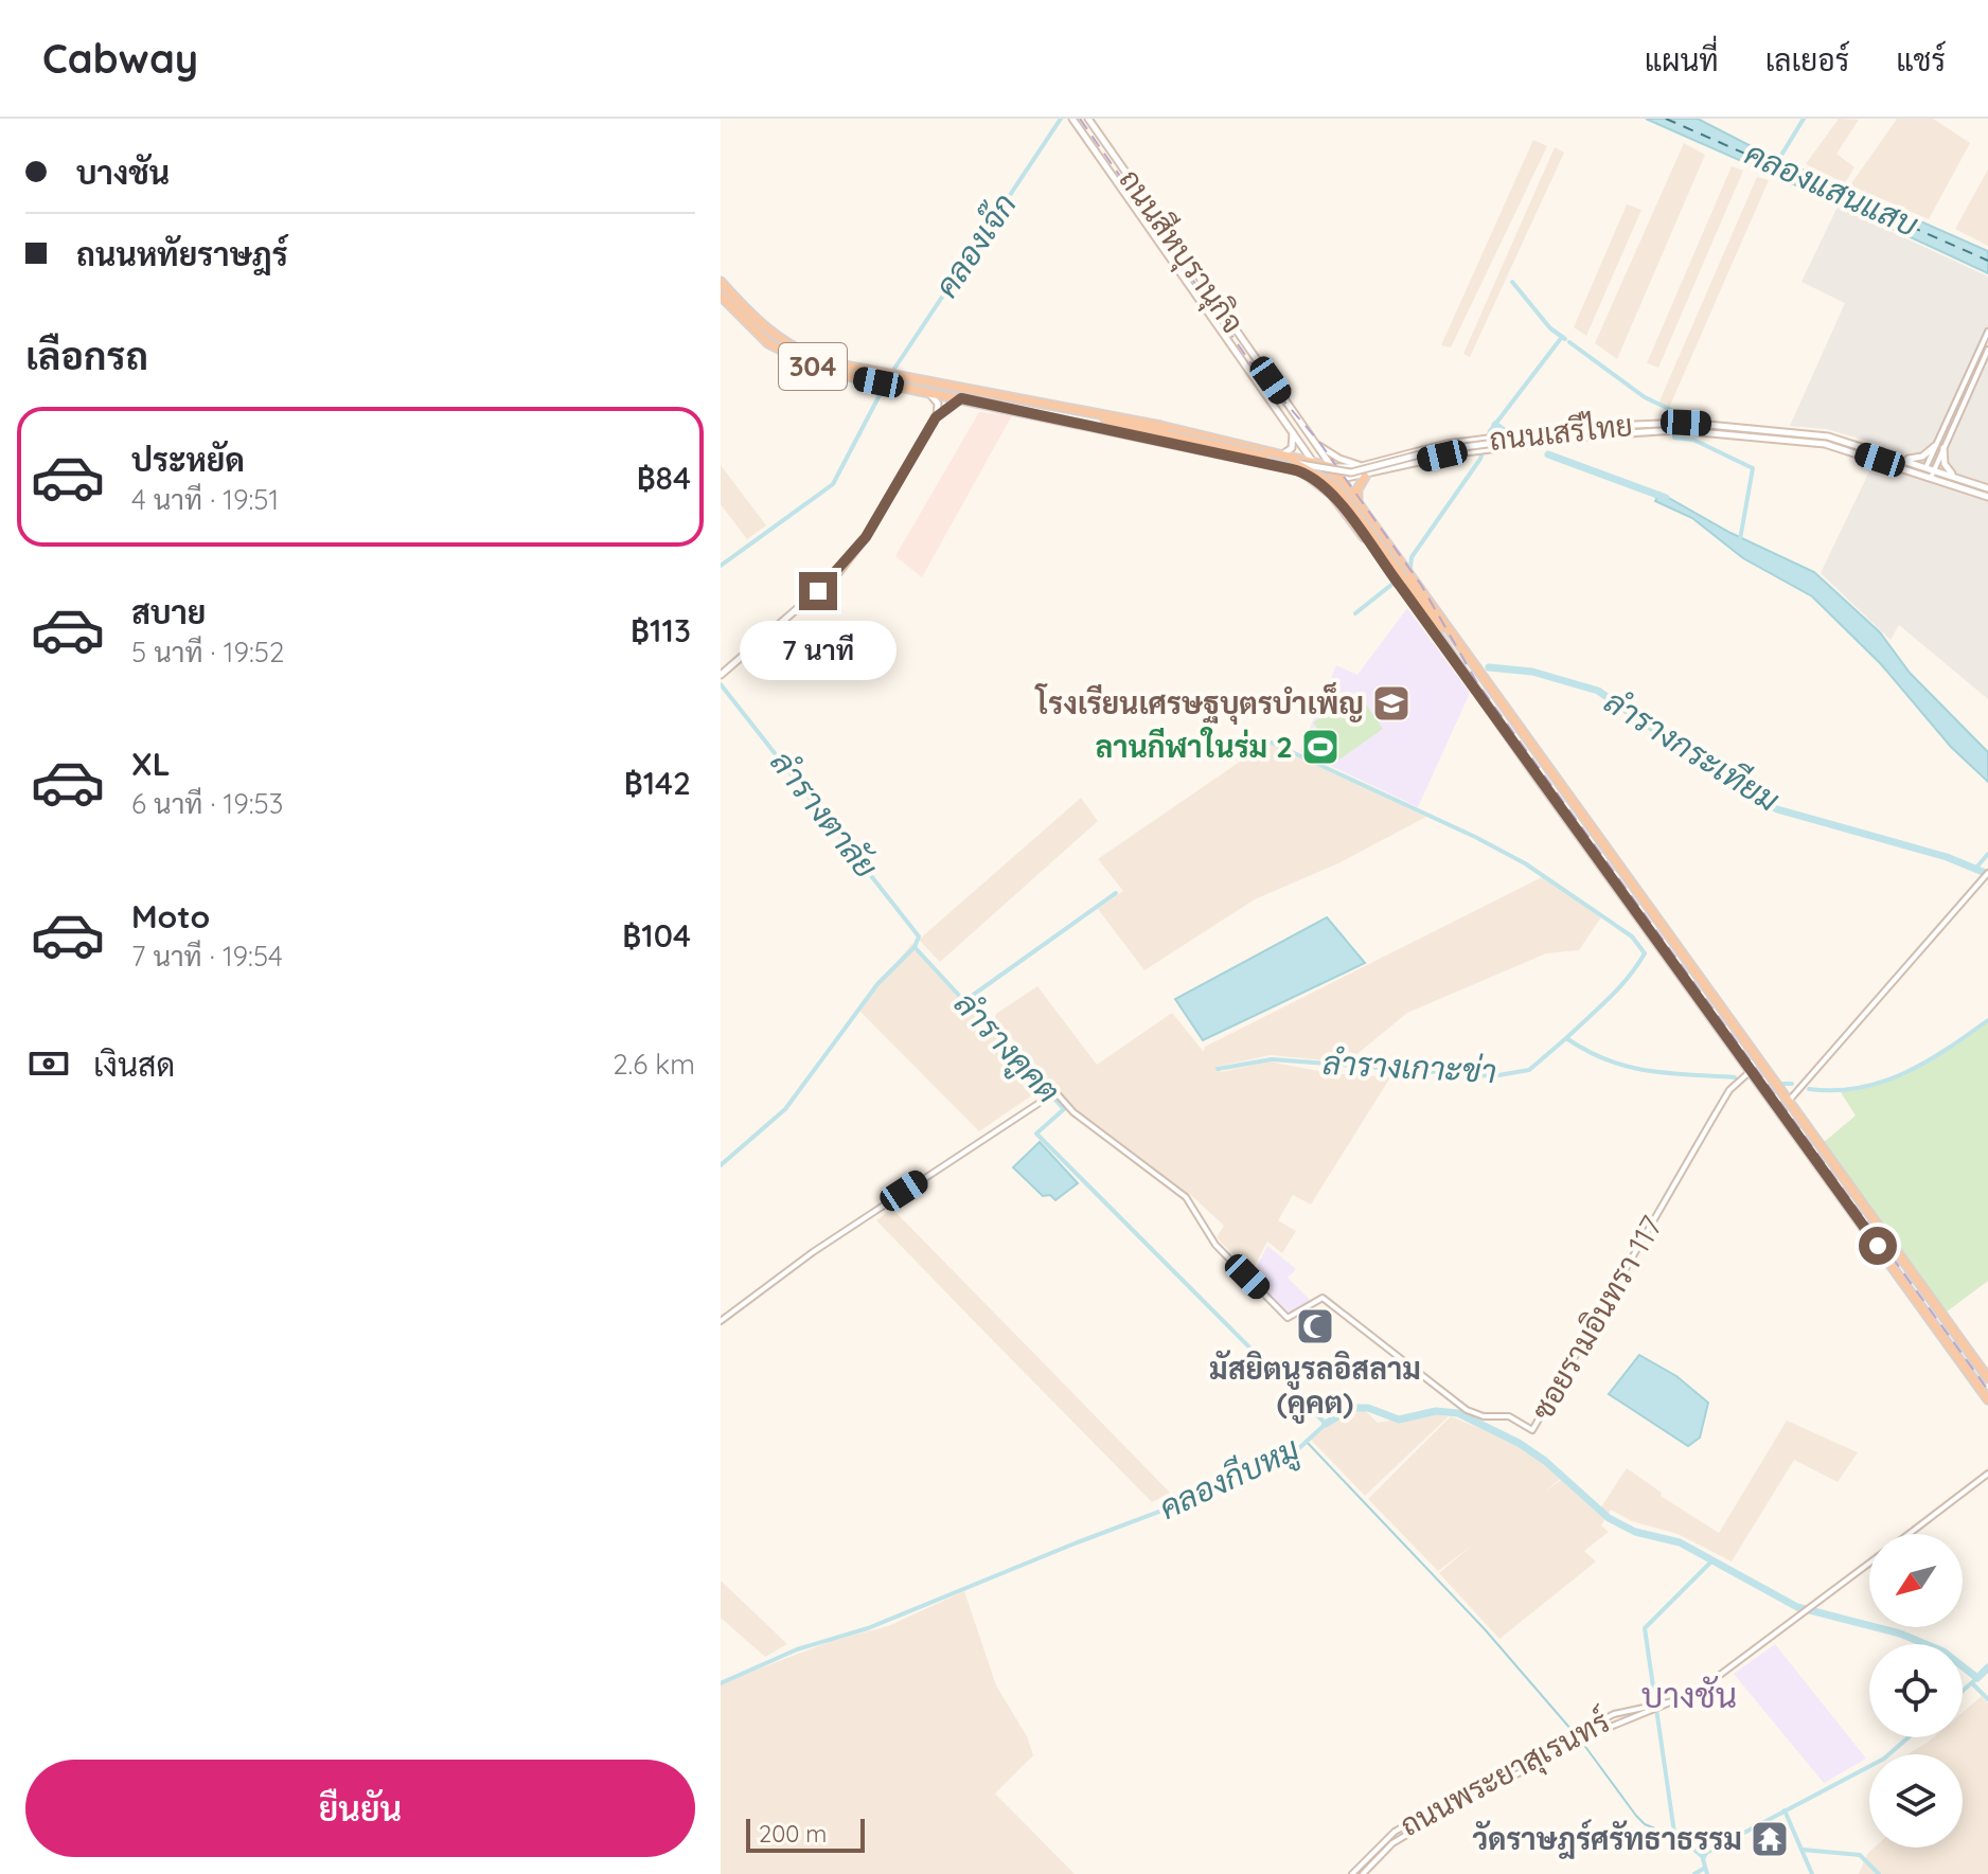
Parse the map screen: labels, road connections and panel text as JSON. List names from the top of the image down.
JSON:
{
  "streets": {
    "highway": ["304"],
    "main road": ["ถนนสีหบุรานุกิจ", "ถนนเสรีไทย"],
    "street": ["ซอยรามอินทรา 117", "ถนนพระยาสุเรนทร์"]
  },
  "crossings": [
    ["ถนนสีหบุรานุกิจ", "304"],
    ["ถนนสีหบุรานุกิจ", "ถนนเสรีไทย"],
    ["304", "ถนนเสรีไทย"]
  ],
  "districts": ["บางชัน"],
  "water": [
    "คลองแสนแสบ",
    "คลองเจ๊ก",
    "ลำรางกระเทียม",
    "ลำรางตาลัย",
    "ลำรางคูคต",
    "ลำรางเกาะข่า",
    "คลองกีบหมู"
  ],
  "places": {
    "school or university": ["โรงเรียนเศรษฐบุตรบำเพ็ญ"],
    "sports": ["ลานกีฬาในร่ม 2"],
    "mosque": ["มัสยิตนูรลอิสลาม (คูคต)"],
    "temple": ["วัดราษฎร์ศรัทธาธรรม"]
  },
  "scale_bar": "200 m",
  "north": "bottom left",
  "page": {
    "header": "Cabway",
    "nav": ["แผนที่", "เลเยอร์", "แชร์"],
    "banner": ["บางชัน", "ถนนหทัยราษฎร์"],
    "heading": "เลือกรถ",
    "list": [
      {
        "name": "ประหยัด",
        "note": "4 นาที · 19:51",
        "value": "฿84"
      },
      {
        "name": "สบาย",
        "note": "5 นาที · 19:52",
        "value": "฿113"
      },
      {
        "name": "XL",
        "note": "6 นาที · 19:53",
        "value": "฿142"
      },
      {
        "name": "Moto",
        "note": "7 นาที · 19:54",
        "value": "฿104"
      }
    ],
    "bubble": "7 นาที",
    "pay": ["เงินสด", "2.6 km"],
    "buttons": "ยืนยัน",
    "scale": "200 m"
  }
}
